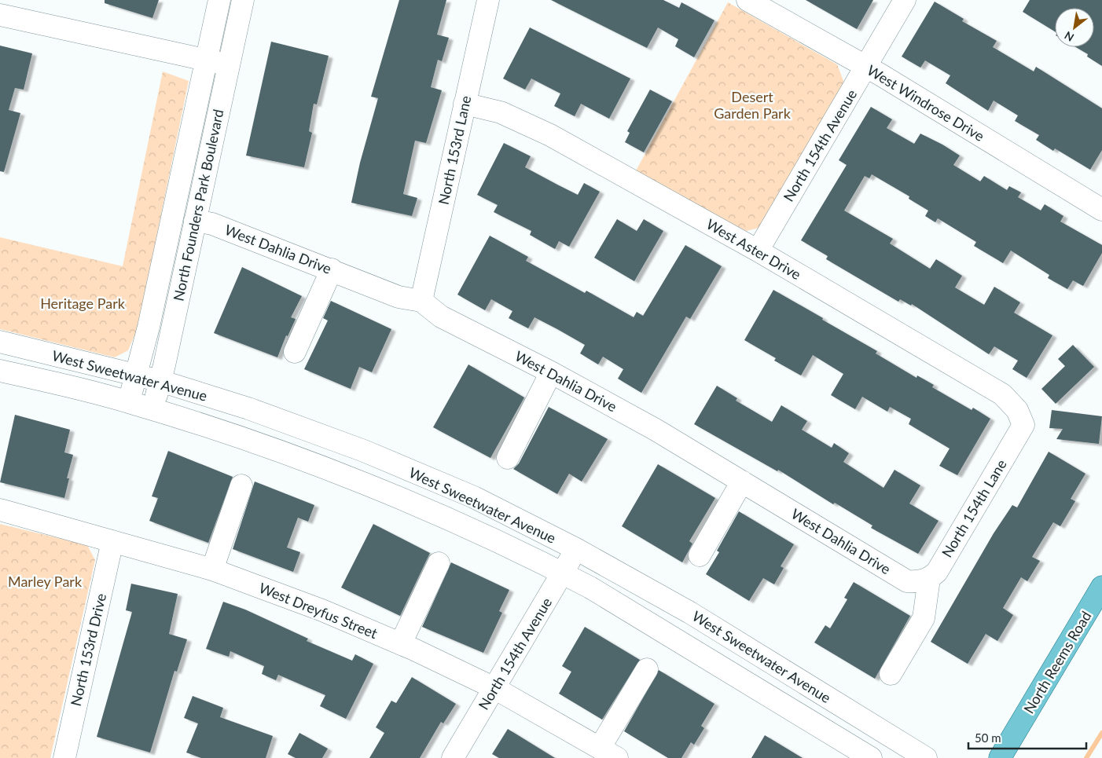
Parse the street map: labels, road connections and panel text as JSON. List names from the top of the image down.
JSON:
{
  "streets": {
    "main road": ["North Reems Road"],
    "street": [
      "West Windrose Drive",
      "North 154th Avenue",
      "North 153rd Lane",
      "North Founders Park Boulevard",
      "West Dahlia Drive",
      "West Aster Drive",
      "West Sweetwater Avenue",
      "North 154th Lane",
      "West Dreyfus Street",
      "North 153rd Drive"
    ]
  },
  "crossings": [
    ["West Windrose Drive", "North 154th Avenue"],
    ["North 154th Avenue", "West Aster Drive"],
    ["North 154th Avenue", "West Sweetwater Avenue"],
    ["North 154th Avenue", "West Dreyfus Street"],
    ["North 153rd Lane", "West Dahlia Drive"],
    ["North 153rd Lane", "West Aster Drive"],
    ["North Founders Park Boulevard", "West Dahlia Drive"],
    ["North Founders Park Boulevard", "West Sweetwater Avenue"],
    ["West Dahlia Drive", "North 154th Lane"],
    ["West Aster Drive", "North 154th Lane"],
    ["West Dreyfus Street", "North 153rd Drive"]
  ],
  "parks": ["Desert Garden Park", "Heritage Park", "Marley Park"],
  "scale_bar": "50 m",
  "north": "bottom left"
}
